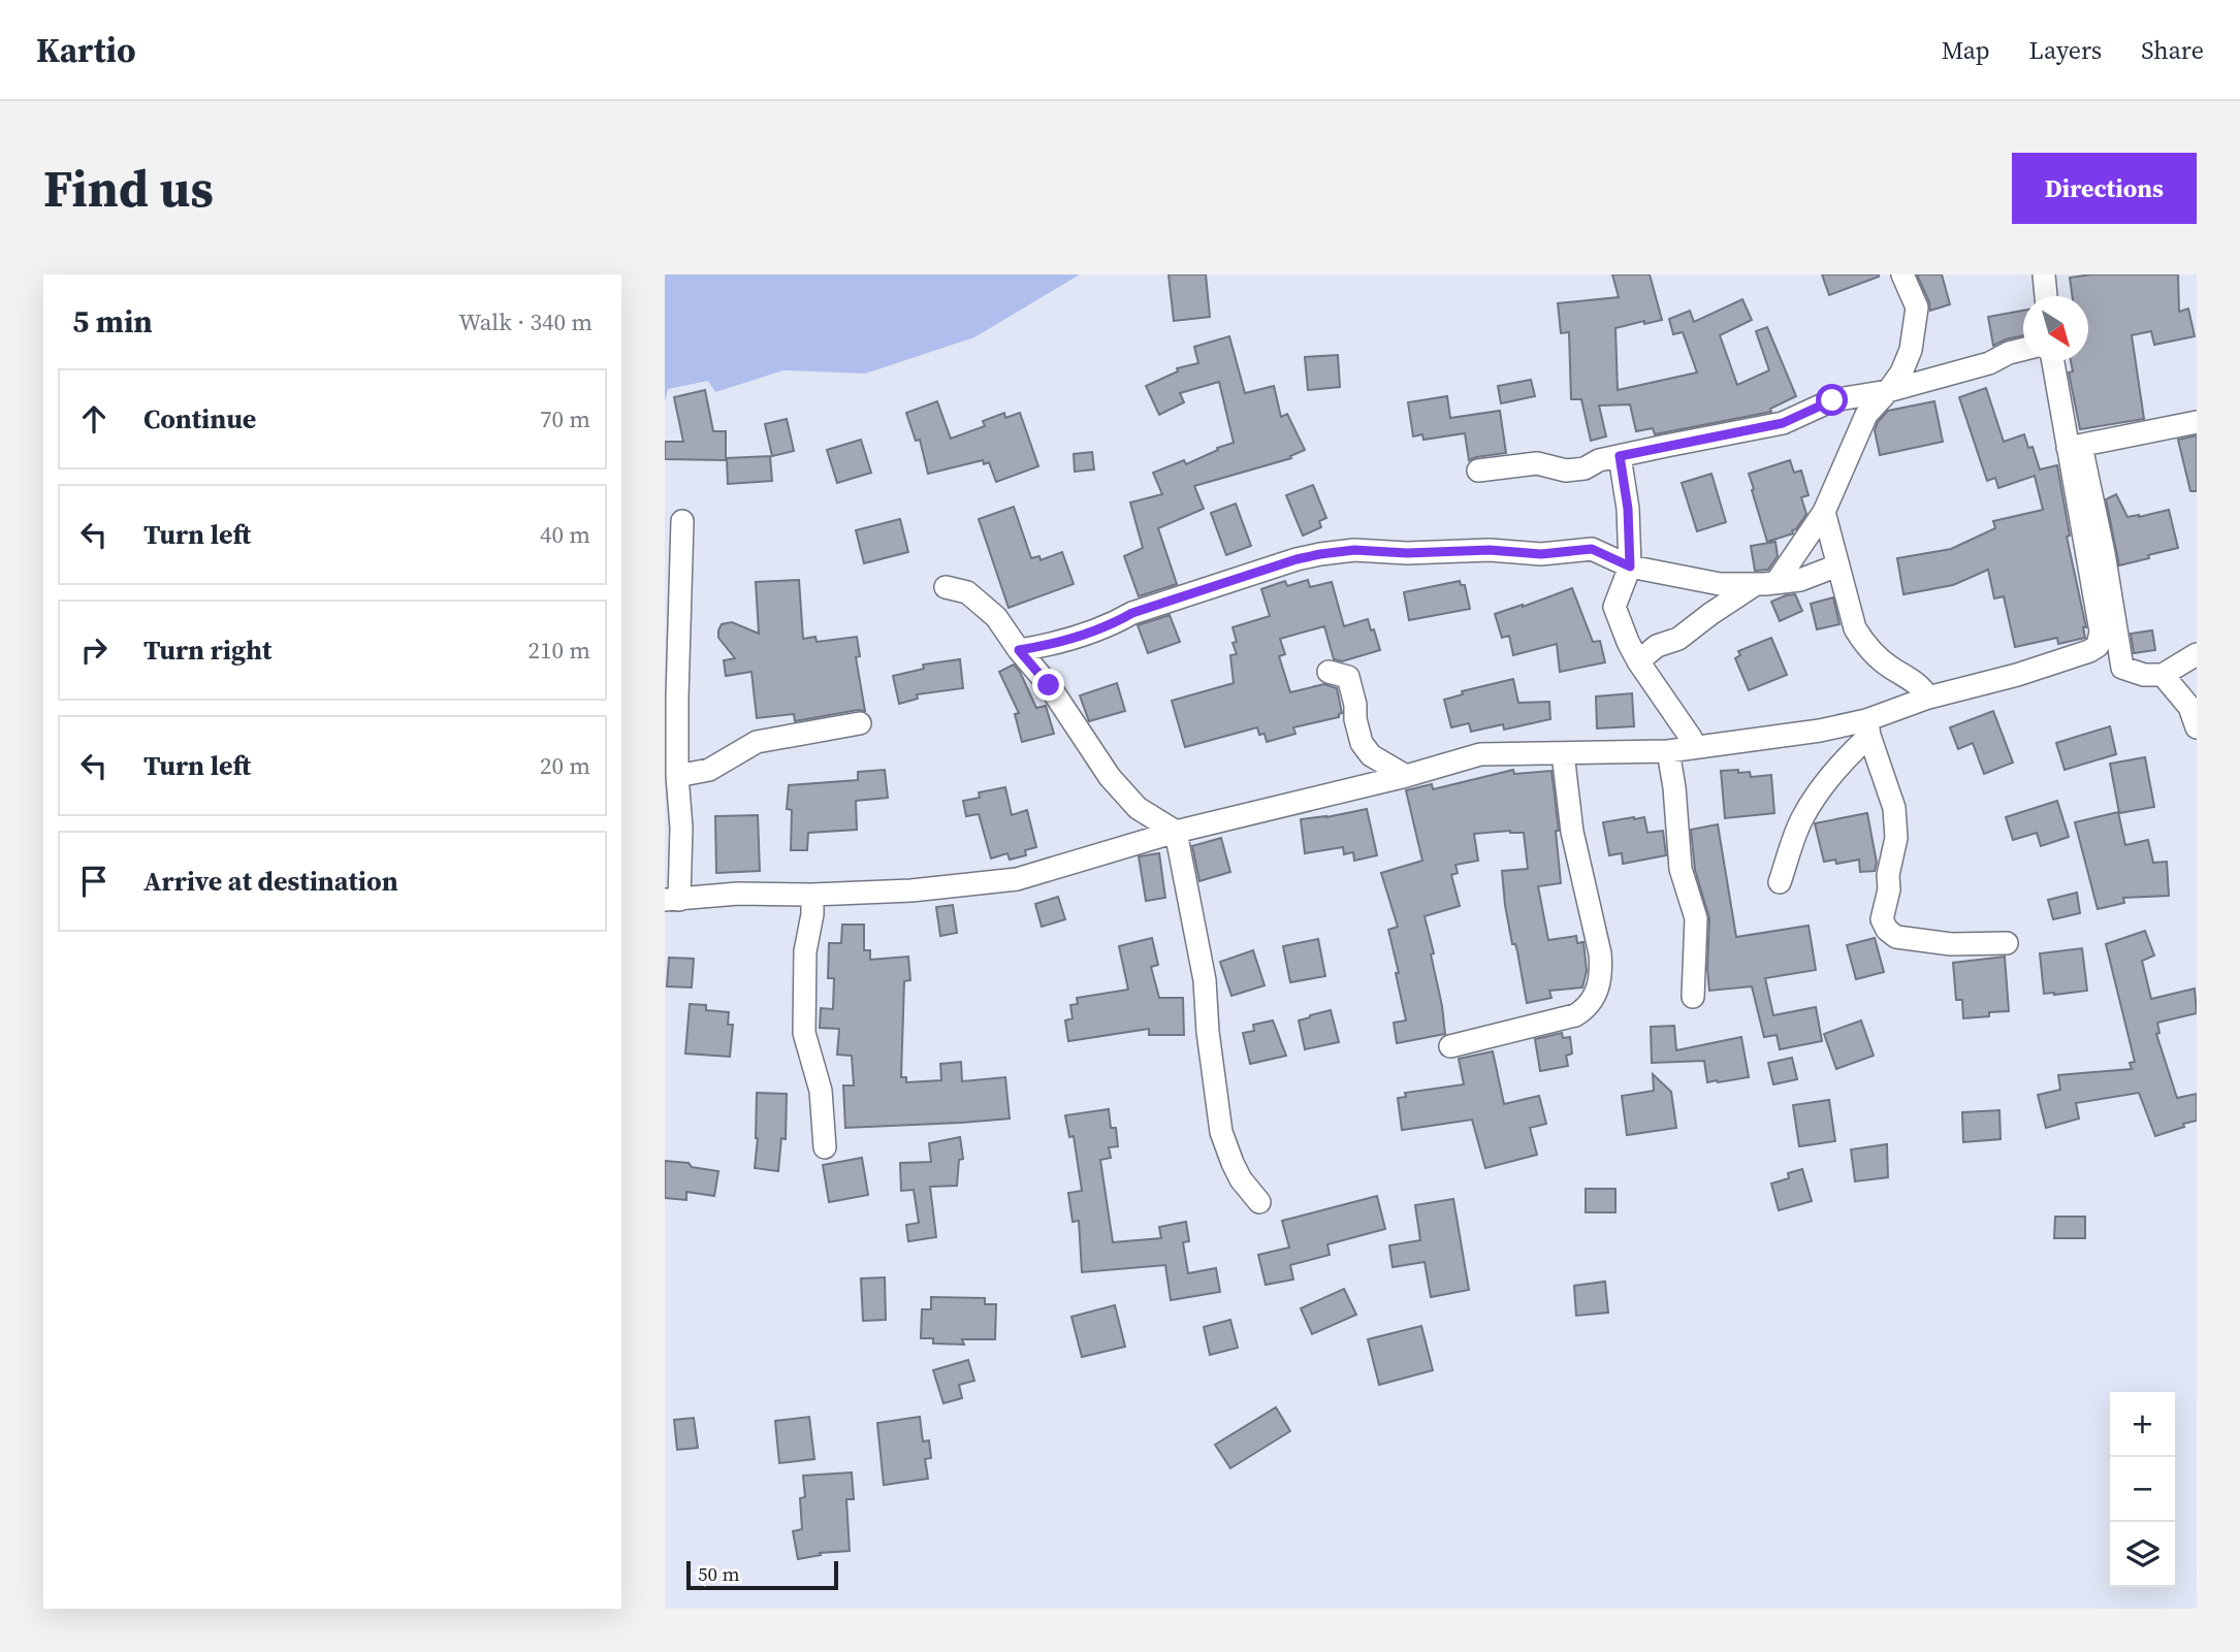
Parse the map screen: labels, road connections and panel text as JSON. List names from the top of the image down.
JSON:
{
  "scale_bar": "50 m",
  "north": "bottom right",
  "page": {
    "header": "Kartio",
    "nav": ["Map", "Layers", "Share"],
    "buttons": "Directions",
    "title": "Find us",
    "heading": ["5 min", "Walk · 340 m"],
    "list": [
      ["Continue", "70 m"],
      ["Turn left", "40 m"],
      ["Turn right", "210 m"],
      ["Turn left", "20 m"],
      "Arrive at destination"
    ],
    "map_buttons": ["+", "−"],
    "scale": "50 m"
  }
}
